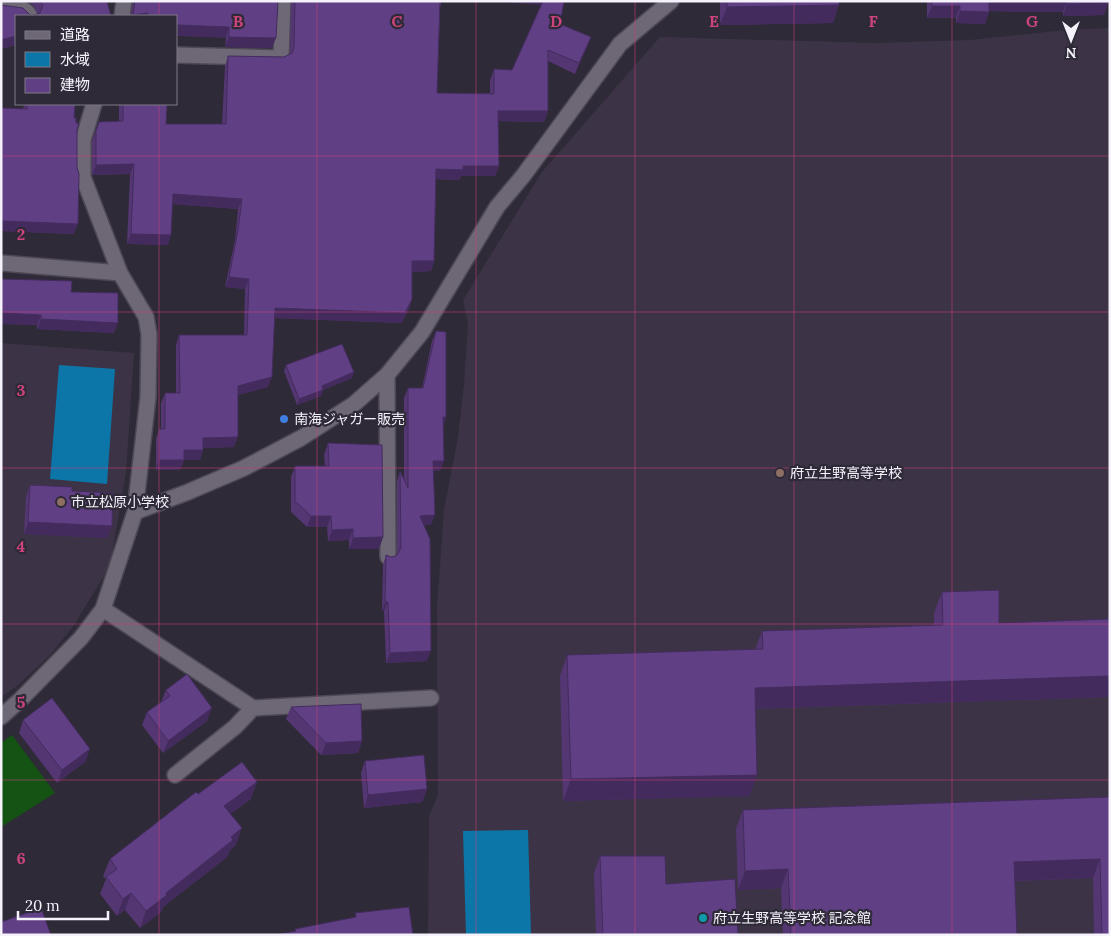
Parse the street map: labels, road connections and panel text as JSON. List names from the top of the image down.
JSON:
{
  "places": [
    "南海ジャガー販売",
    "府立生野高等学校",
    "市立松原小学校",
    "府立生野高等学校 記念館"
  ],
  "legend": ["道路", "水域", "建物"],
  "scale_bar": "20 m",
  "north": "bottom",
  "grid": {
    "columns": [
      "B",
      "C",
      "D",
      "E",
      "F",
      "G"
    ],
    "rows": [
      "2",
      "3",
      "4",
      "5",
      "6"
    ]
  }
}
